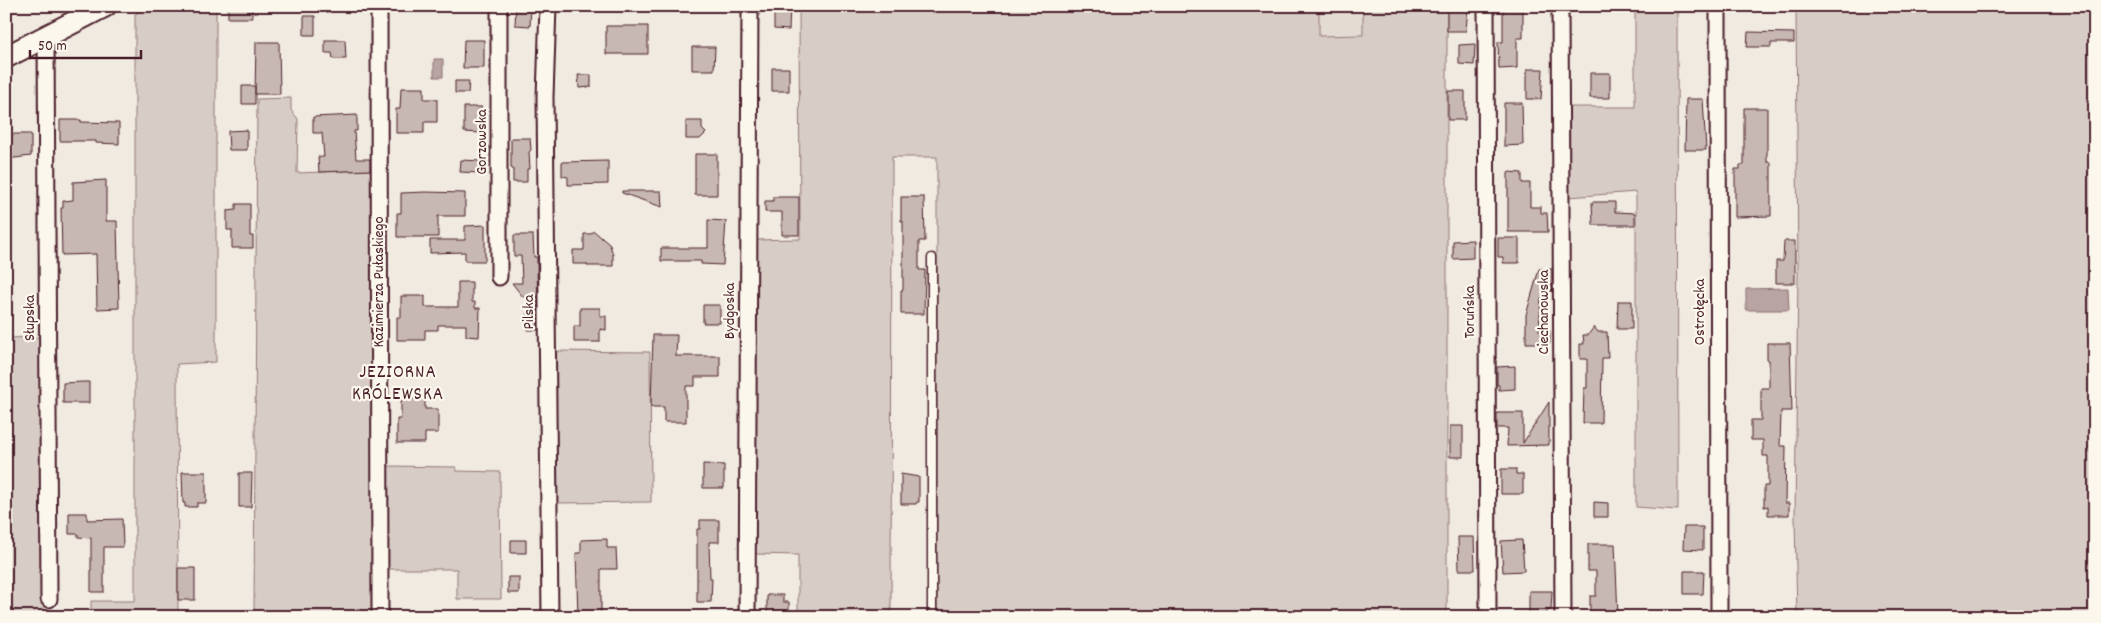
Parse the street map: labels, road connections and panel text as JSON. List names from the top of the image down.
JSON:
{
  "streets": {
    "street": [
      "Gorzowska",
      "Kazimierza Pułaskiego",
      "Bydgoska",
      "Pilska",
      "Toruńska",
      "Ciechanowska",
      "Ostrołęcka",
      "Słupska"
    ]
  },
  "districts": ["JEZIORNA KRÓLEWSKA"],
  "scale_bar": "50 m"
}
